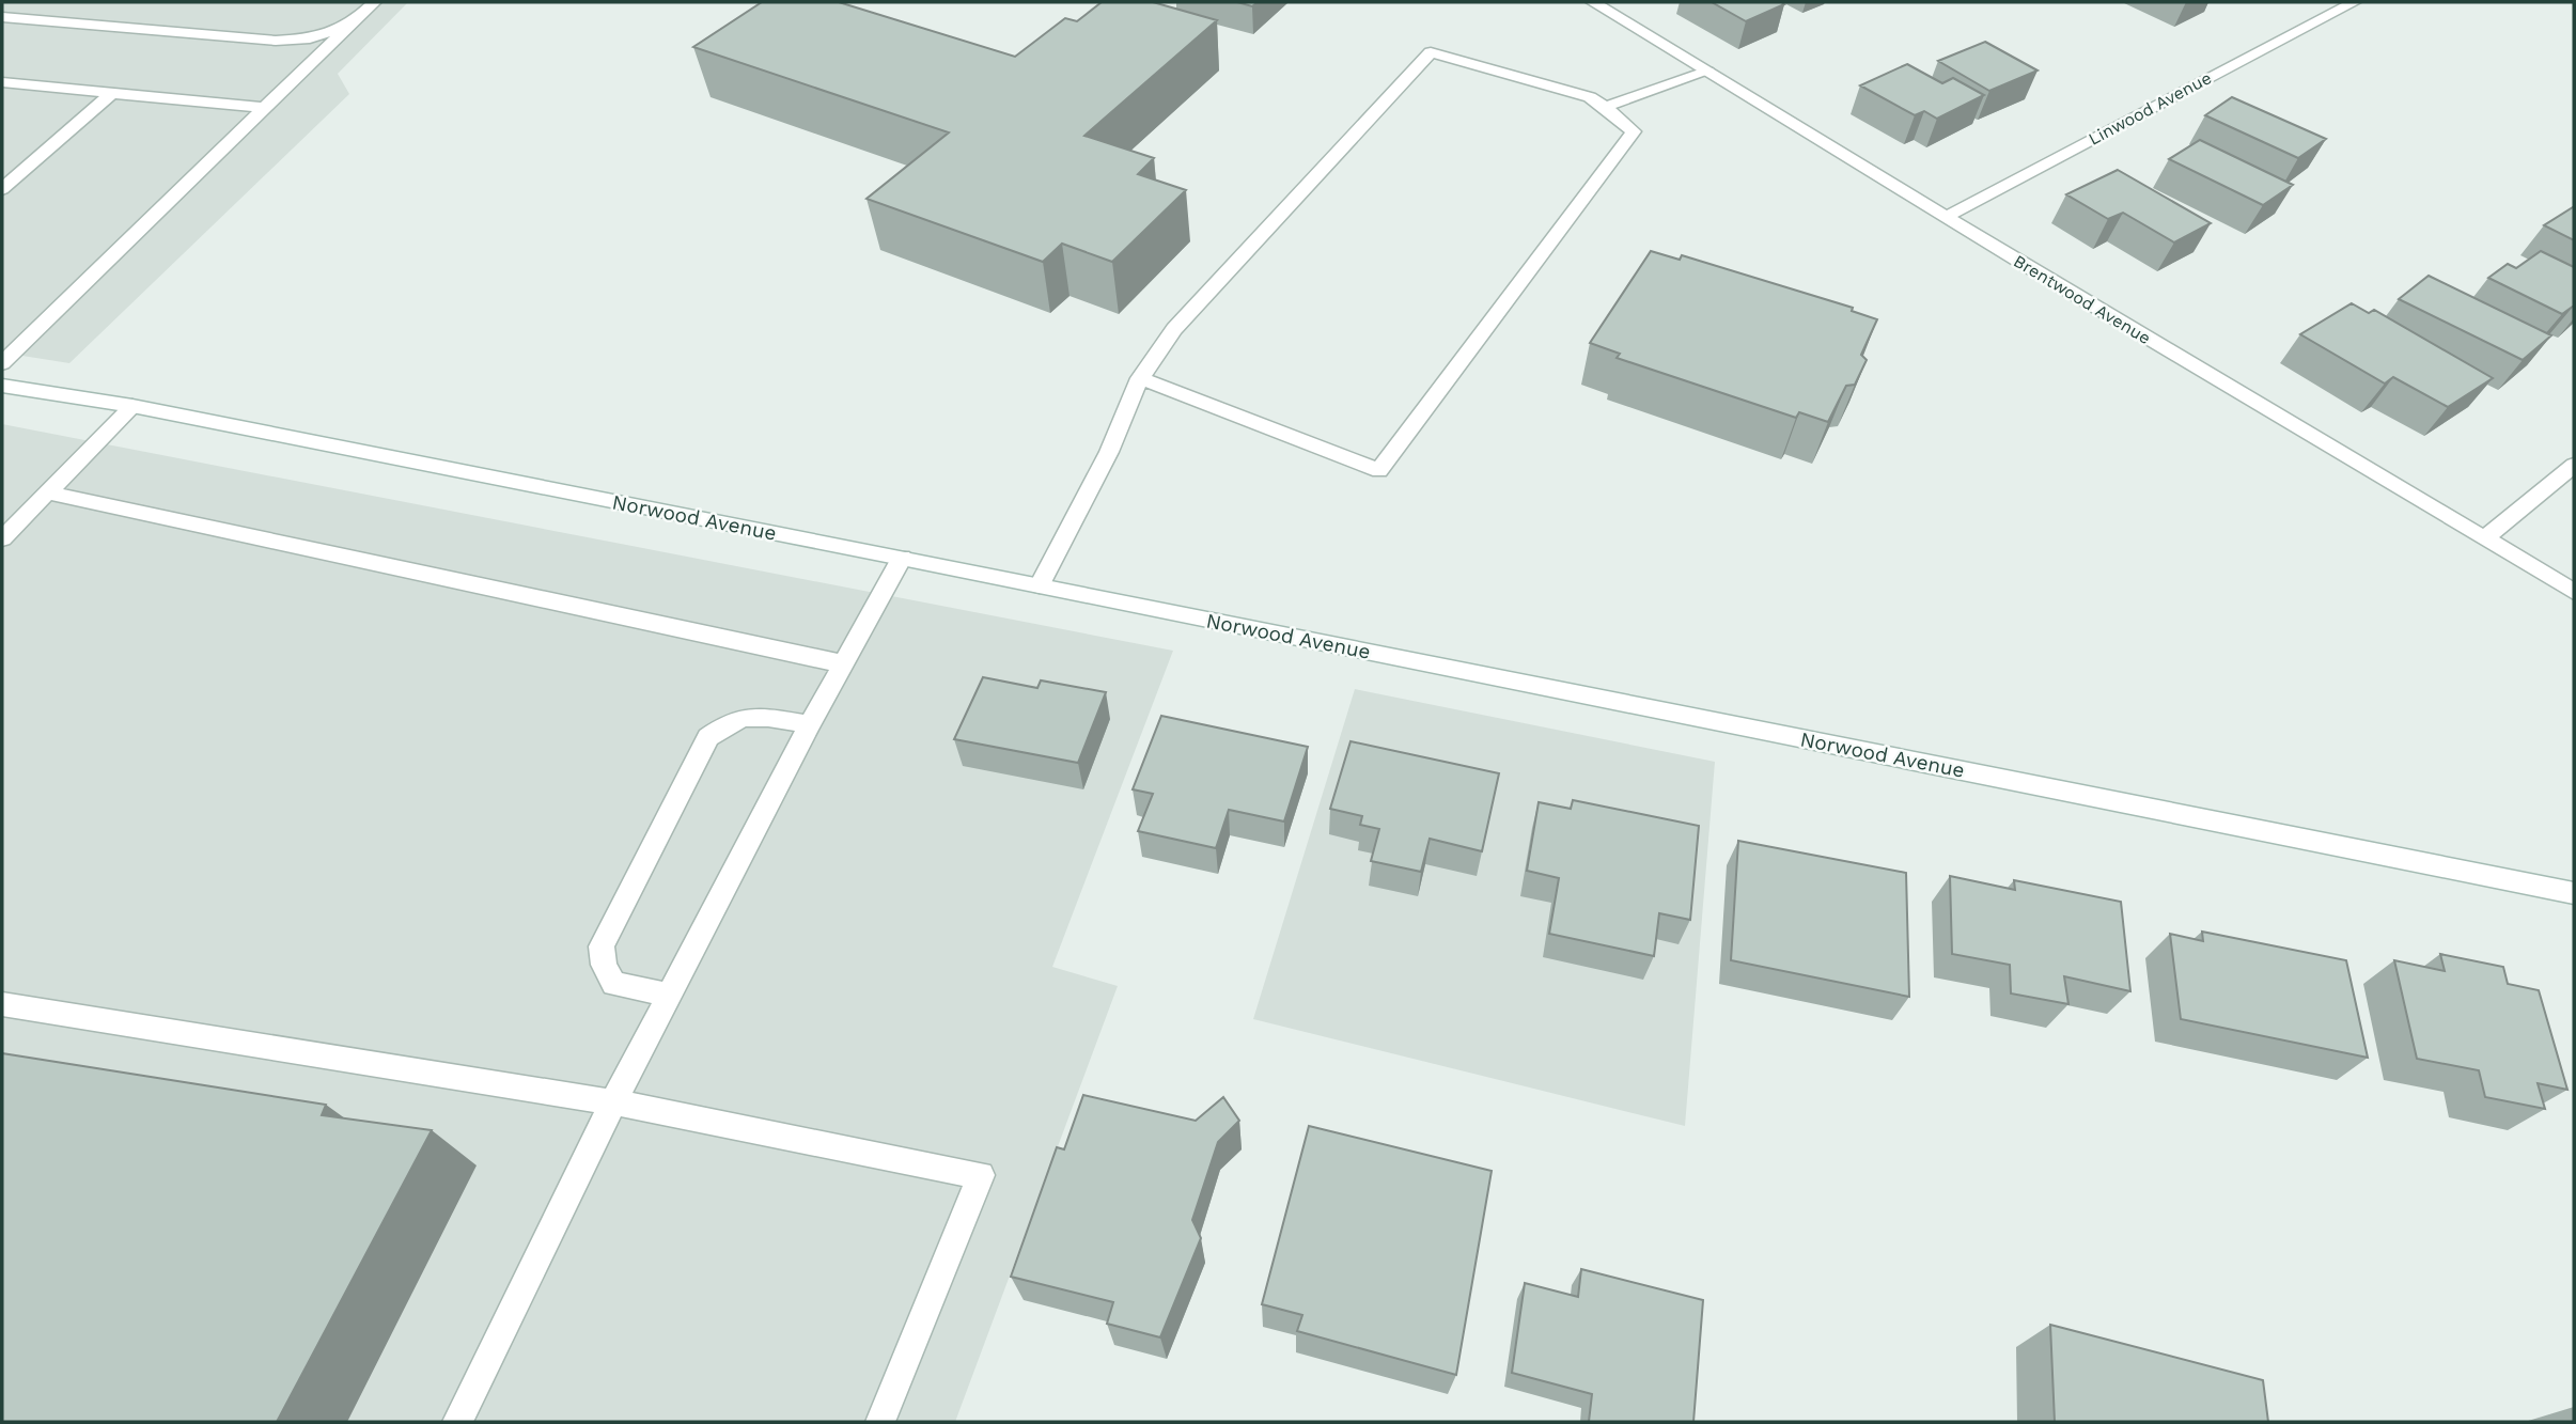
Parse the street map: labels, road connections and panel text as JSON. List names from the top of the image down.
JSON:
{
  "streets": {
    "main road": ["Linwood Avenue", "Brentwood Avenue", "Norwood Avenue"]
  },
  "crossings": [
    ["Linwood Avenue", "Brentwood Avenue"]
  ]
}
